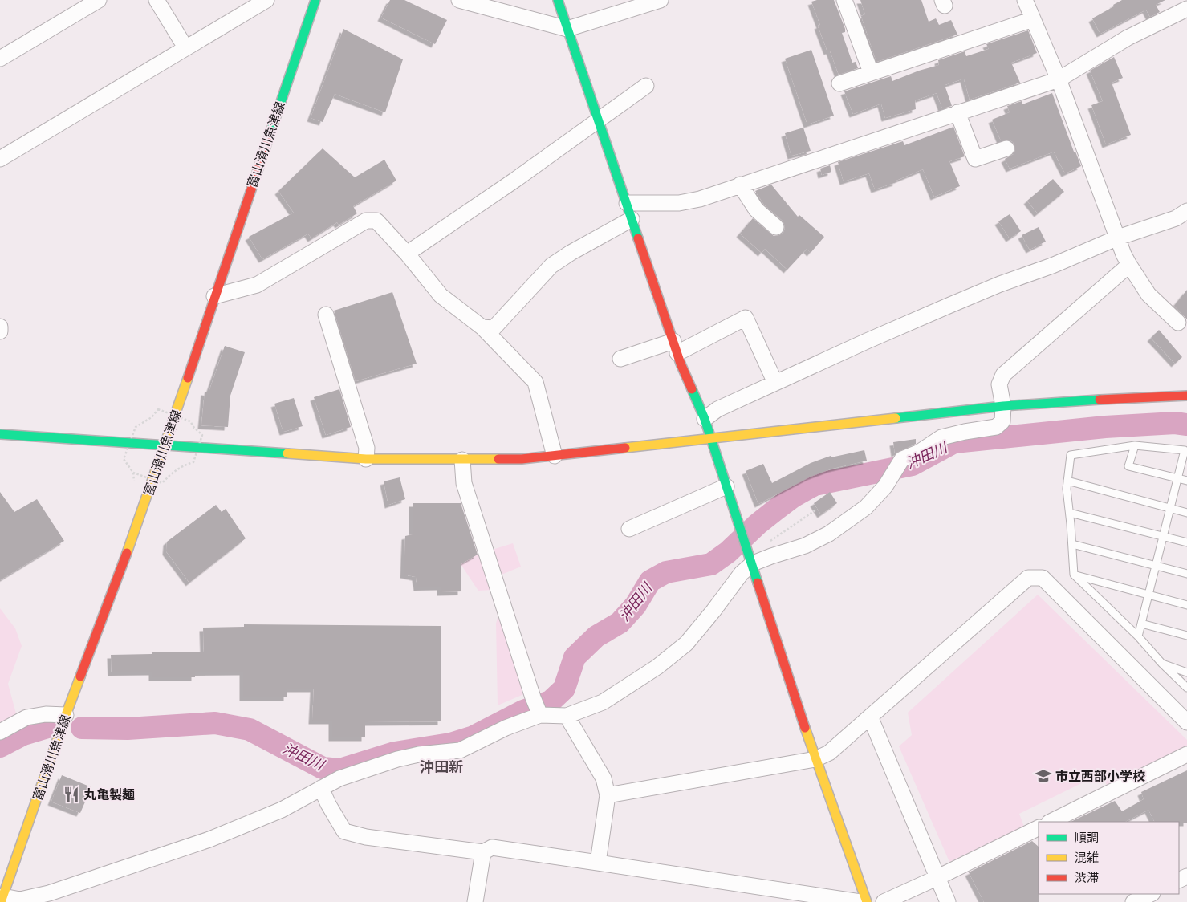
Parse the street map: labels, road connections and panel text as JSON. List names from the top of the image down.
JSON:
{
  "streets": {
    "street": ["富山滑川魚津線"]
  },
  "districts": ["沖田新"],
  "water": ["沖田川"],
  "places": {
    "school or university": ["市立西部小学校"],
    "restaurant": ["丸亀製麺"]
  },
  "legend": ["順調", "混雑", "渋滞"]
}
